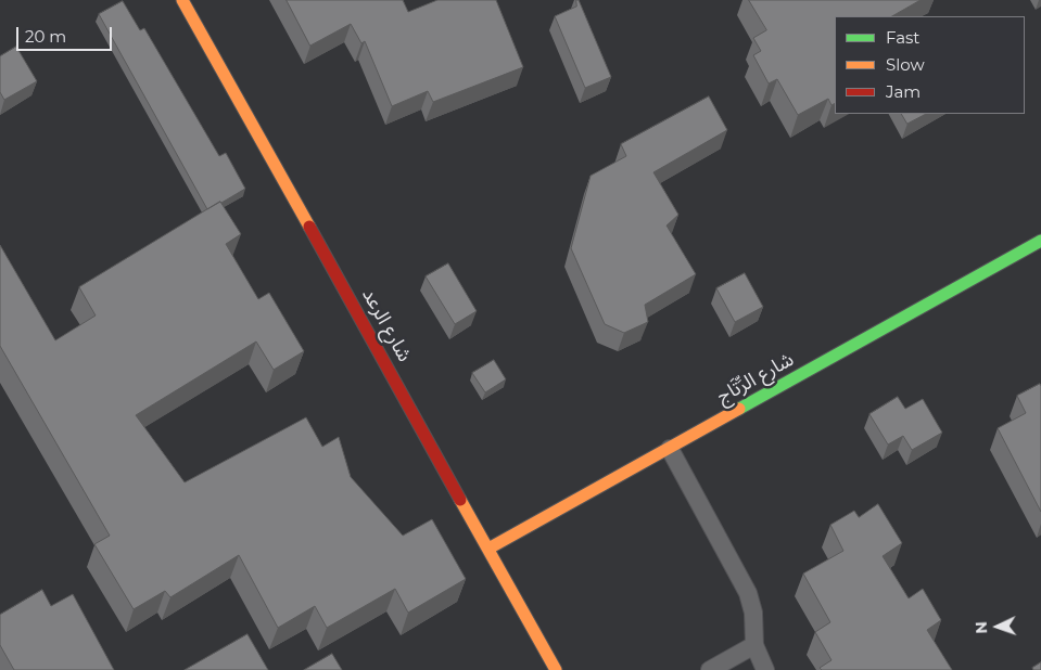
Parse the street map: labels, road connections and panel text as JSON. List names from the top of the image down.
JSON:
{
  "streets": {
    "street": ["شارع الرعد", "شارع الرِّتَاج"]
  },
  "crossings": [
    ["شارع الرعد", "شارع الرِّتَاج"]
  ],
  "legend": ["Fast", "Slow", "Jam"],
  "scale_bar": "20 m",
  "north": "left"
}
